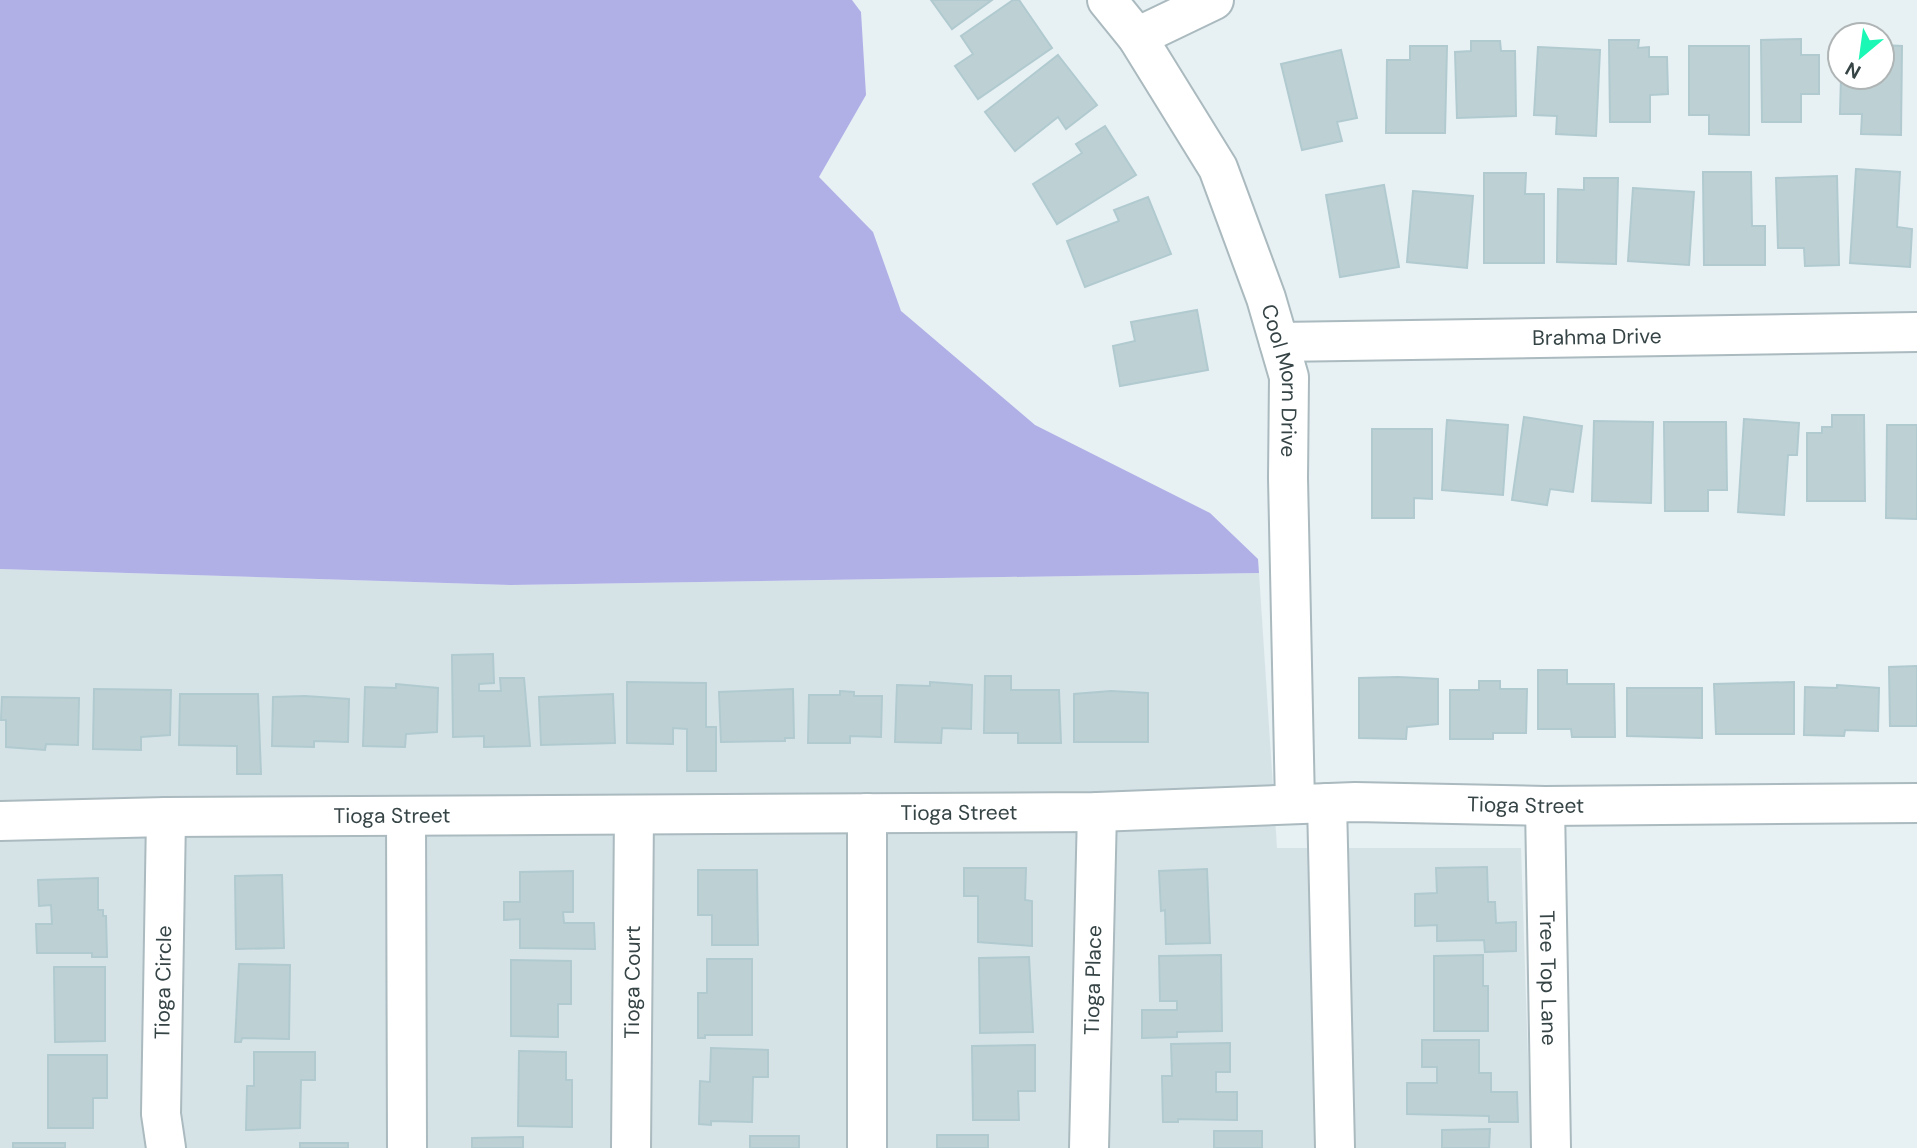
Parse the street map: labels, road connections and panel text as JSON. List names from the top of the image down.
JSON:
{
  "streets": {
    "street": [
      "Brahma Drive",
      "Cool Morn Drive",
      "Tioga Street",
      "Tree Top Lane",
      "Tioga Place",
      "Tioga Court",
      "Tioga Circle"
    ]
  },
  "crossings": [
    ["Brahma Drive", "Cool Morn Drive"],
    ["Cool Morn Drive", "Tioga Street"],
    ["Tioga Street", "Tree Top Lane"],
    ["Tioga Street", "Tioga Place"],
    ["Tioga Street", "Tioga Court"],
    ["Tioga Street", "Tioga Circle"]
  ],
  "north": "bottom left"
}
